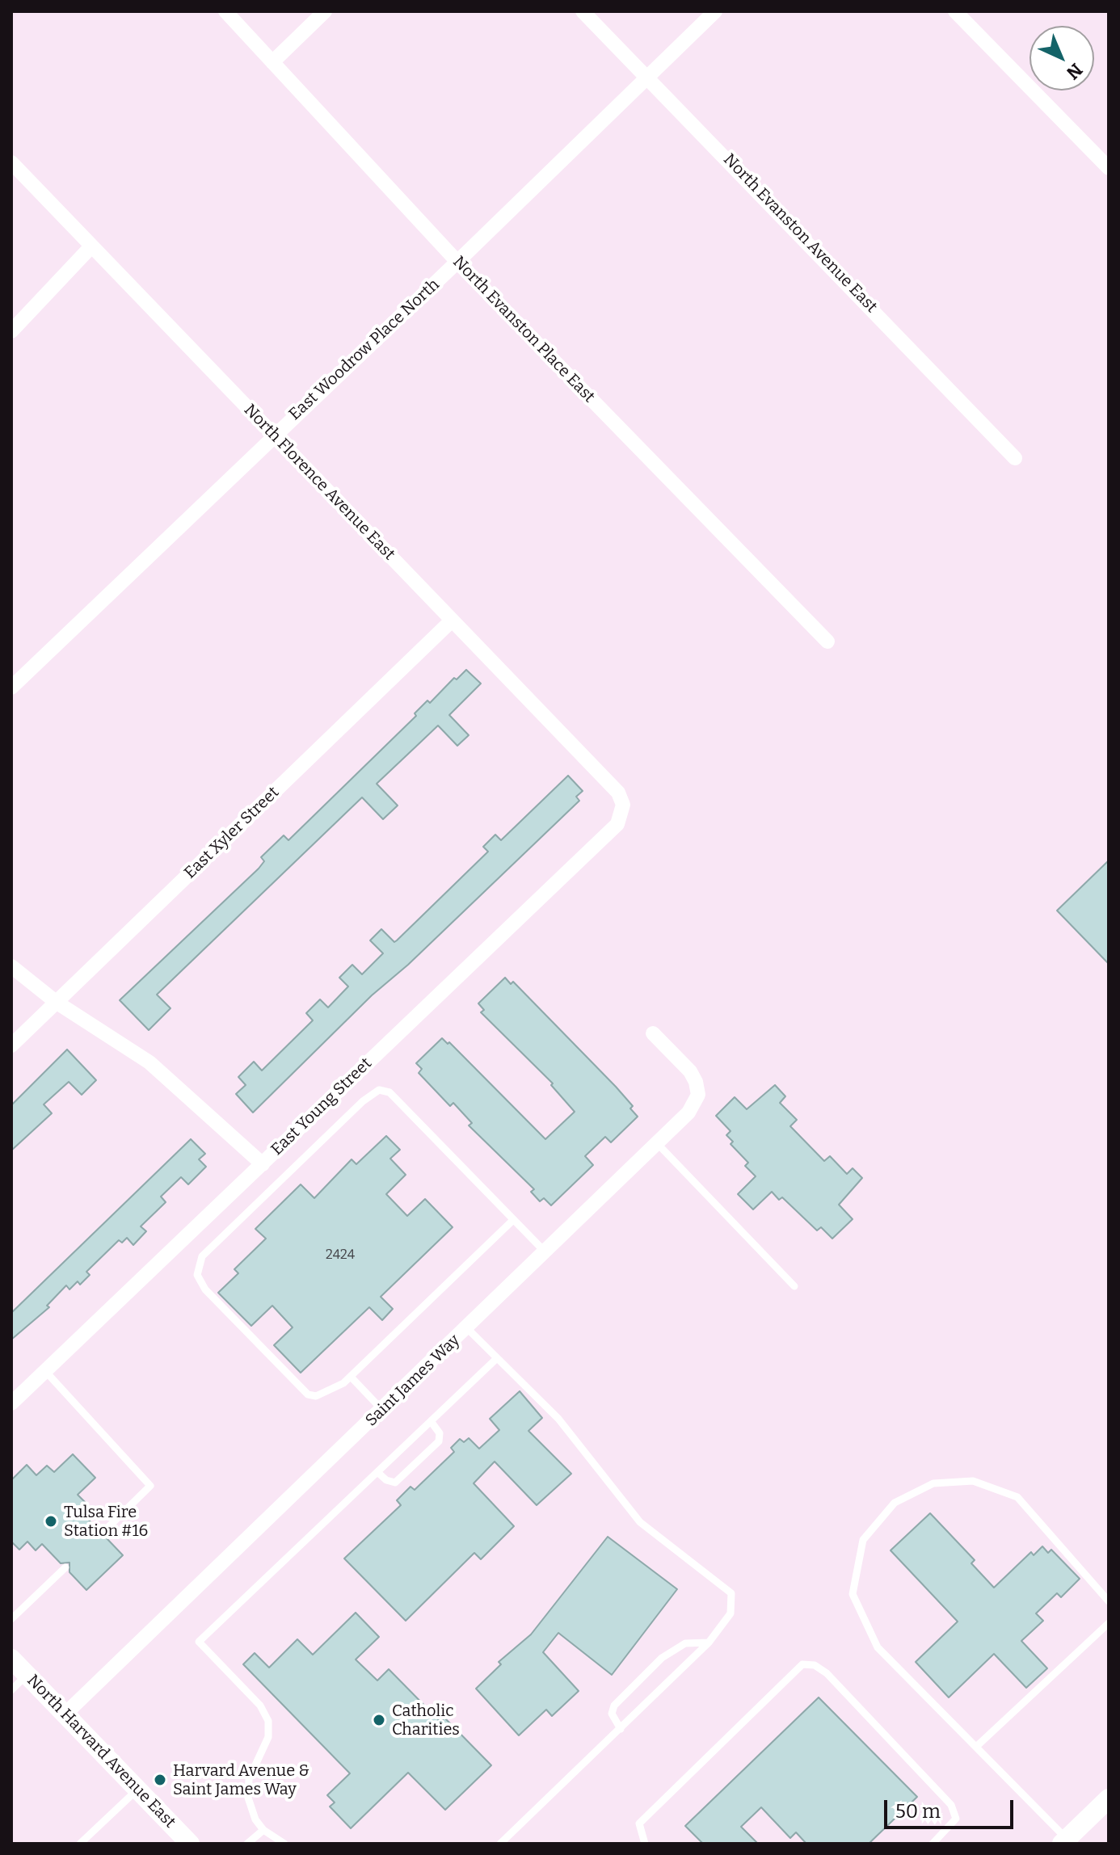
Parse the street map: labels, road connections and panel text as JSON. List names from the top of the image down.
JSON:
{
  "streets": {
    "main road": ["North Harvard Avenue East"],
    "street": [
      "North Evanston Avenue East",
      "North Evanston Place East",
      "East Woodrow Place North",
      "North Florence Avenue East",
      "East Xyler Street",
      "East Young Street",
      "Saint James Way"
    ]
  },
  "crossings": [
    ["North Evanston Avenue East", "East Woodrow Place North"],
    ["North Evanston Place East", "East Woodrow Place North"],
    ["East Woodrow Place North", "North Florence Avenue East"],
    ["North Florence Avenue East", "East Xyler Street"],
    ["North Florence Avenue East", "East Young Street"],
    ["Saint James Way", "North Harvard Avenue East"]
  ],
  "places": ["Tulsa Fire Station #16", "Catholic Charities", "Harvard Avenue & Saint James Way"],
  "house_numbers": ["2424"],
  "scale_bar": "50 m",
  "north": "bottom right"
}
